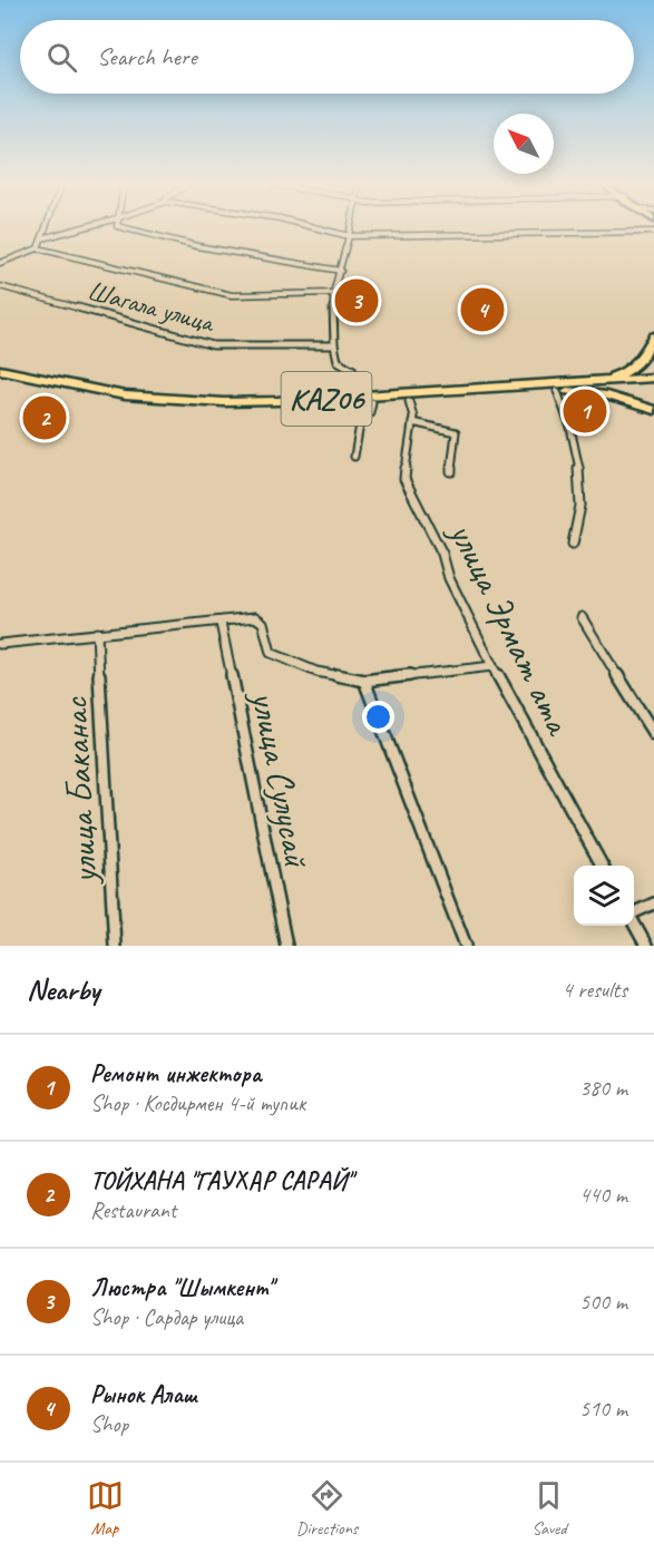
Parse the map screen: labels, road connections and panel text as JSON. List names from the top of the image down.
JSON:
{
  "streets": {
    "highway": ["KАZ06"],
    "street": [
      "Шагала улица",
      "улица Эрмат ата",
      "улица Сулусай",
      "улица Баканас"
    ]
  },
  "crossings": [
    ["KАZ06", "улица Эрмат ата"]
  ],
  "north": "top left",
  "page": {
    "search": "Search here",
    "pins": [
      "3",
      "4",
      "1",
      "2"
    ],
    "heading": ["Nearby", "4 results"],
    "list": [
      {
        "mark": "1",
        "name": "Ремонт инжектора",
        "note": "Shop · Косдирмен 4-й тупик",
        "value": "380 m"
      },
      {
        "mark": "2",
        "name": "ТОЙХАНА \"ГАУХАР САРАЙ\"",
        "note": "Restaurant",
        "value": "440 m"
      },
      {
        "mark": "3",
        "name": "Люстра \"Шымкент\"",
        "note": "Shop · Сардар улица",
        "value": "500 m"
      },
      {
        "mark": "4",
        "name": "Рынок Алаш",
        "note": "Shop",
        "value": "510 m"
      }
    ],
    "nav": ["Map", "Directions", "Saved"]
  }
}
